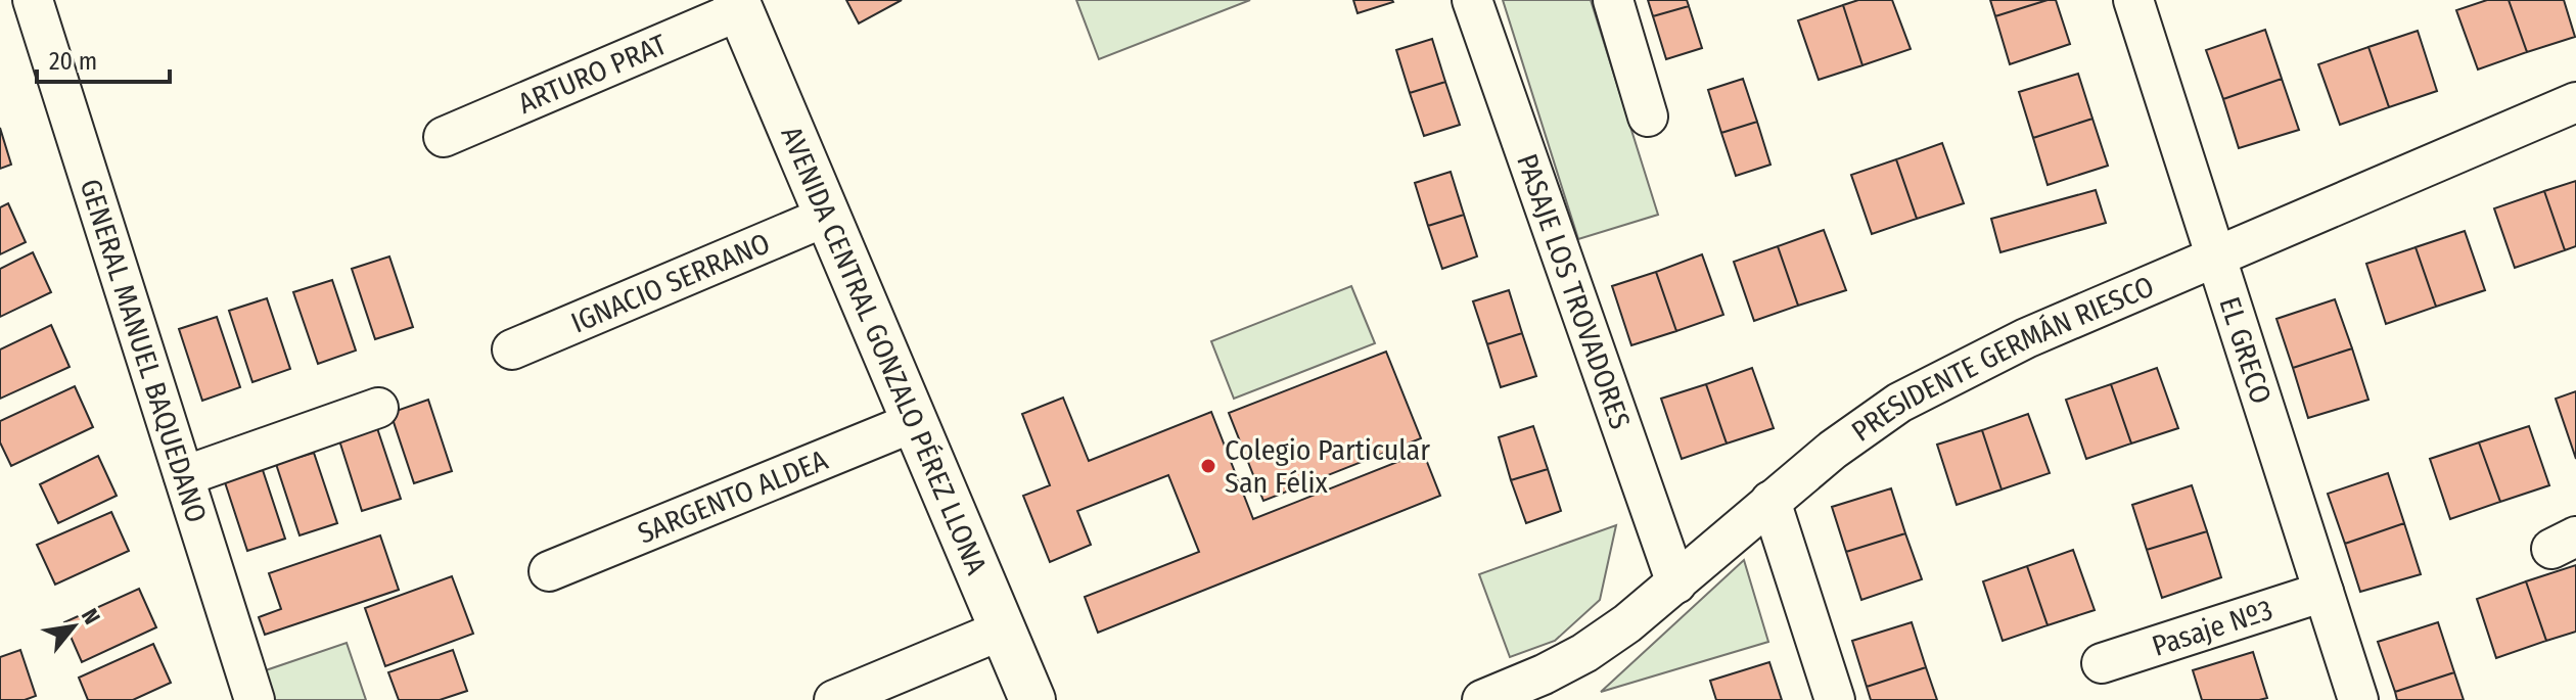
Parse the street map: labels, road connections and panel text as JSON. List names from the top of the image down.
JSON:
{
  "streets": {
    "street": [
      "ARTURO PRAT",
      "IGNACIO SERRANO",
      "PASAJE LOS TROVADORES",
      "GENERAL MANUEL BAQUEDANO",
      "AVENIDA CENTRAL GONZALO PÉREZ LLONA",
      "EL GRECO",
      "PRESIDENTE GERMÁN RIESCO",
      "SARGENTO ALDEA",
      "Pasaje Nº3"
    ]
  },
  "crossings": [
    ["ARTURO PRAT", "AVENIDA CENTRAL GONZALO PÉREZ LLONA"],
    ["IGNACIO SERRANO", "AVENIDA CENTRAL GONZALO PÉREZ LLONA"],
    ["PASAJE LOS TROVADORES", "PRESIDENTE GERMÁN RIESCO"],
    ["AVENIDA CENTRAL GONZALO PÉREZ LLONA", "SARGENTO ALDEA"],
    ["EL GRECO", "PRESIDENTE GERMÁN RIESCO"],
    ["EL GRECO", "Pasaje Nº3"]
  ],
  "places": ["Colegio Particular San Félix"],
  "scale_bar": "20 m",
  "north": "top right"
}
